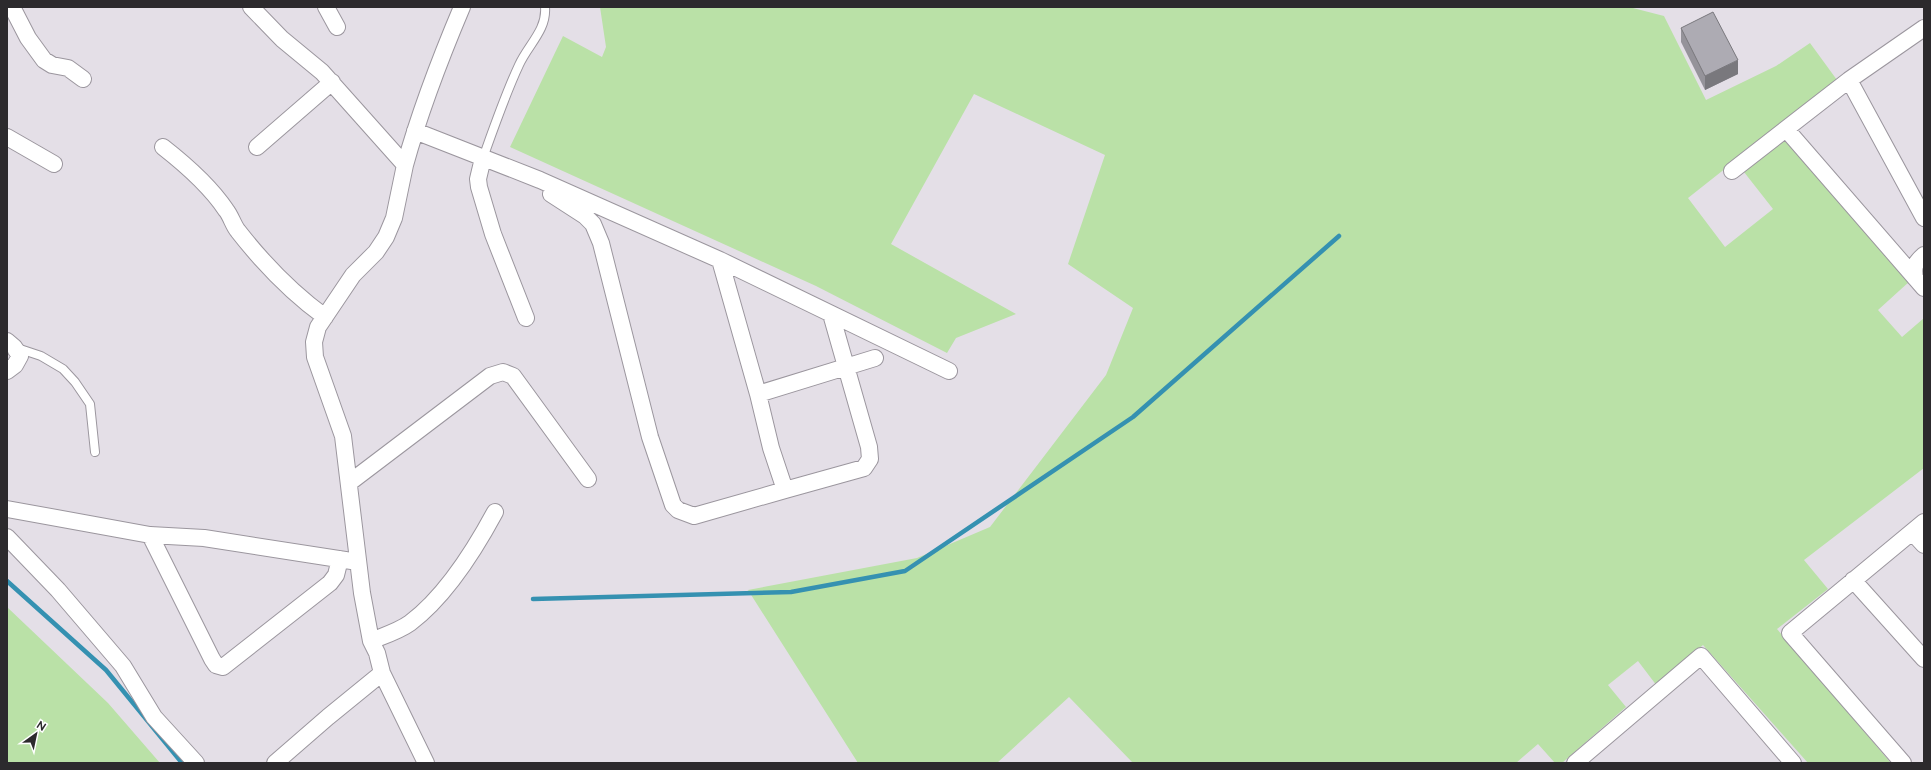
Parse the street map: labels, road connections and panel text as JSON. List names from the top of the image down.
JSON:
{
  "north": "top right"
}
